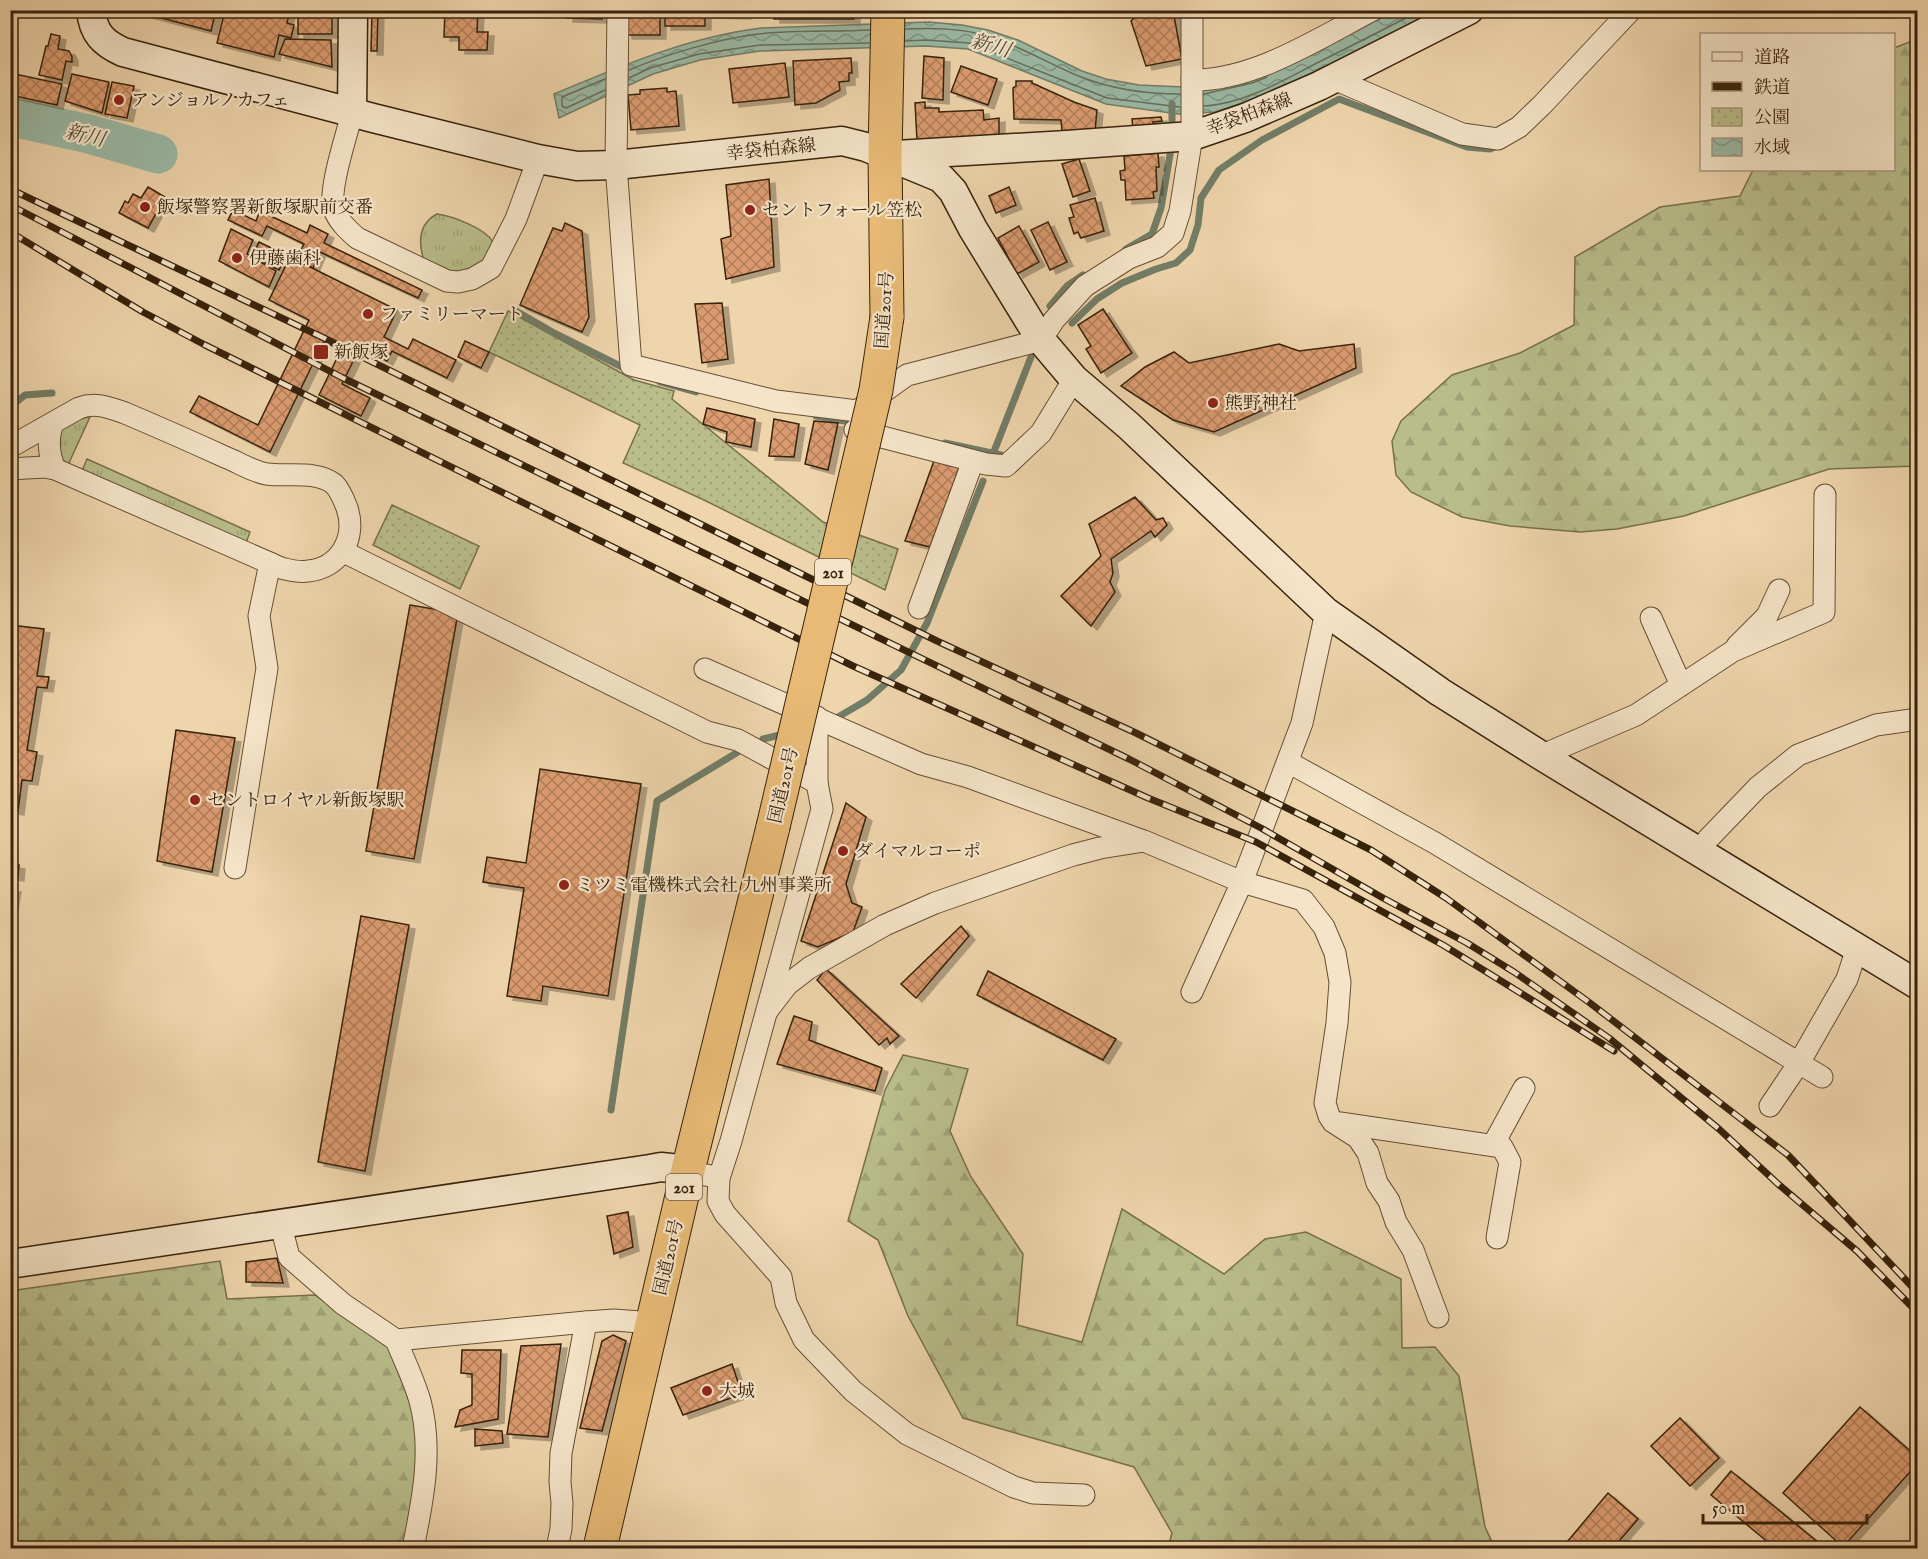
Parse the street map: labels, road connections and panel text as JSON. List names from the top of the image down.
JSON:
{
  "streets": {
    "highway": ["国道201号", "201"],
    "street": ["幸袋柏森線"]
  },
  "crossings": [
    ["幸袋柏森線", "国道201号"]
  ],
  "water": ["新川"],
  "places": {
    "other": [
      "アンジョルノカフェ",
      "飯塚警察署新飯塚駅前交番",
      "セントフォール笠松",
      "伊藤歯科",
      "ファミリーマート",
      "熊野神社",
      "セントロイヤル新飯塚駅",
      "ダイマルコーポ",
      "ミツミ電機株式会社 九州事業所",
      "大城"
    ],
    "transit": ["新飯塚"]
  },
  "legend": [
    "道路",
    "鉄道",
    "公園",
    "水域"
  ],
  "scale_bar": "50 m"
}
